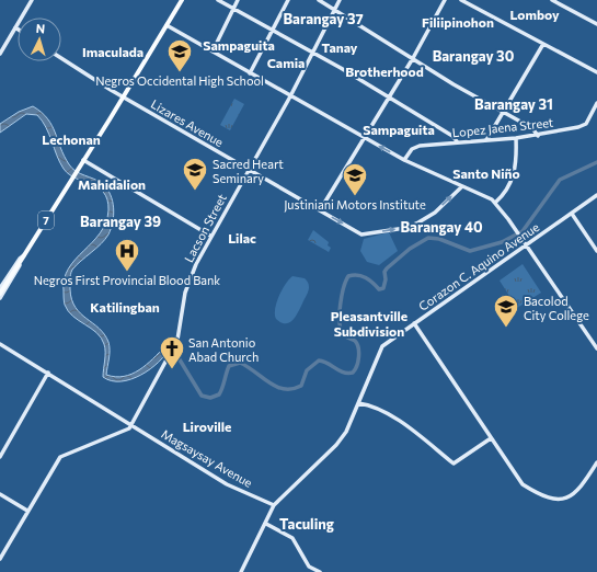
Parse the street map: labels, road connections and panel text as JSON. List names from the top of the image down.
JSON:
{
  "streets": {
    "main road": ["7"],
    "street": [
      "Lizares Avenue",
      "Lopez Jaena Street",
      "Lacson Street",
      "Corazon C. Aquino Avenue",
      "Magsaysay Avenue"
    ]
  },
  "crossings": [
    ["Lizares Avenue", "7"],
    ["Lizares Avenue", "Lacson Street"],
    ["Lacson Street", "Magsaysay Avenue"],
    ["Corazon C. Aquino Avenue", "Magsaysay Avenue"]
  ],
  "districts": [
    "Lomboy",
    "Barangay 37",
    "Filiipinohon",
    "Sampaguita",
    "Tanay",
    "Imaculada",
    "Barangay 30",
    "Camia",
    "Brotherhood",
    "Barangay 31",
    "Sampaguita",
    "Lechonan",
    "Santo Niño",
    "Mahidalion",
    "Barangay 39",
    "Barangay 40",
    "Lilac",
    "Katilingban",
    "Pleasantville Subdivision",
    "Liroville",
    "Taculing"
  ],
  "places": {
    "school or university": [
      "Negros Occidental High School",
      "Sacred Heart Seminary",
      "Justiniani Motors Institute",
      "Bacolod City College"
    ],
    "hospital": ["Negros First Provincial Blood Bank"],
    "church": ["San Antonio Abad Church"]
  },
  "north": "top"
}
